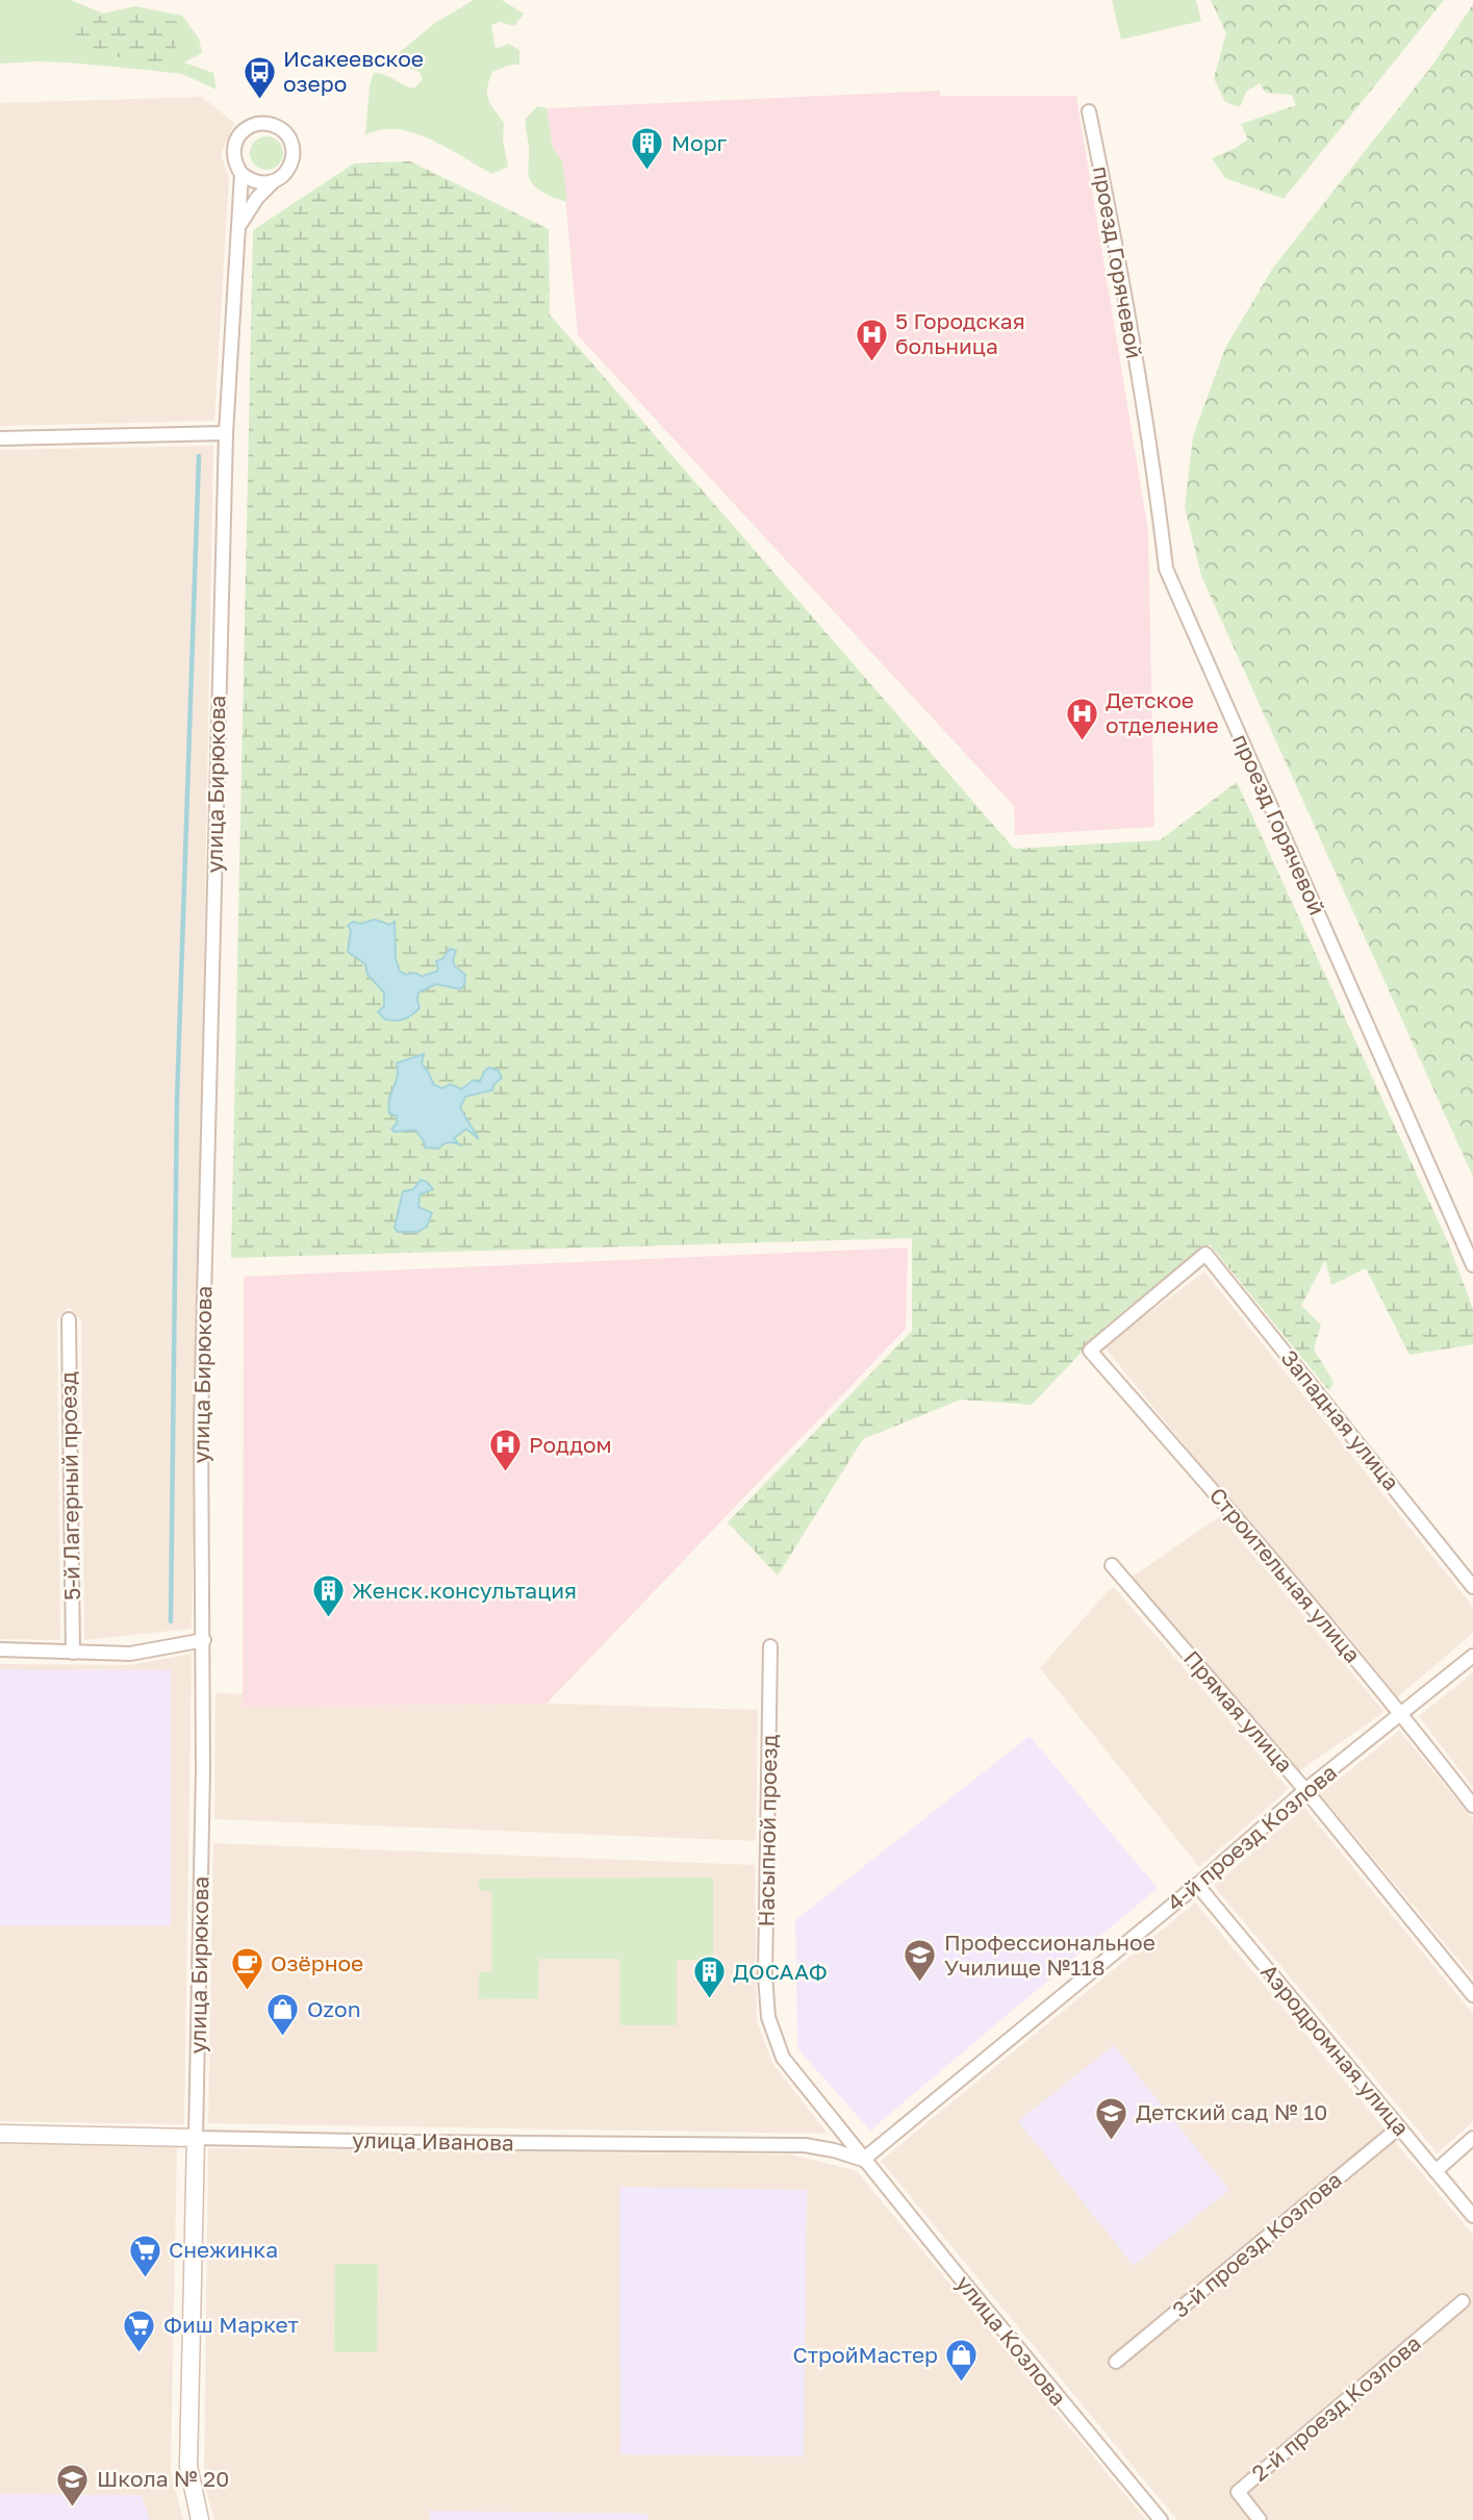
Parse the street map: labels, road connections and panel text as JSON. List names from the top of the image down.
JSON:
{
  "streets": {
    "street": [
      "проезд Горячевой",
      "улица Бирюкова",
      "Западная улица",
      "5-й Лагерный проезд",
      "Строительная улица",
      "Прямая улица",
      "Насыпной проезд",
      "4-й проезд Козлова",
      "Аэродромная улица",
      "улица Иванова",
      "3-й проезд Козлова",
      "улица Козлова",
      "2-й проезд Козлова"
    ]
  },
  "crossings": [
    ["улица Бирюкова", "улица Иванова"],
    ["Западная улица", "Строительная улица"],
    ["Строительная улица", "4-й проезд Козлова"],
    ["Прямая улица", "4-й проезд Козлова"],
    ["Насыпной проезд", "4-й проезд Козлова"],
    ["Насыпной проезд", "улица Иванова"],
    ["Насыпной проезд", "улица Козлова"],
    ["4-й проезд Козлова", "Аэродромная улица"],
    ["4-й проезд Козлова", "улица Иванова"],
    ["4-й проезд Козлова", "улица Козлова"],
    ["Аэродромная улица", "3-й проезд Козлова"],
    ["улица Иванова", "улица Козлова"]
  ],
  "places": {
    "bus stop": ["Исакеевское озеро"],
    "building": ["Морг", "Женск.консультация", "ДОСААФ"],
    "hospital": ["5 Городская больница", "Детское отделение", "Роддом"],
    "school or university": ["Профессиональное Училище №118", "Детский сад № 10", "Школа № 20"],
    "cafe": ["Озёрное"],
    "shop": ["Ozon", "СтройМастер"],
    "supermarket": ["Снежинка", "Фиш Маркет"]
  }
}
